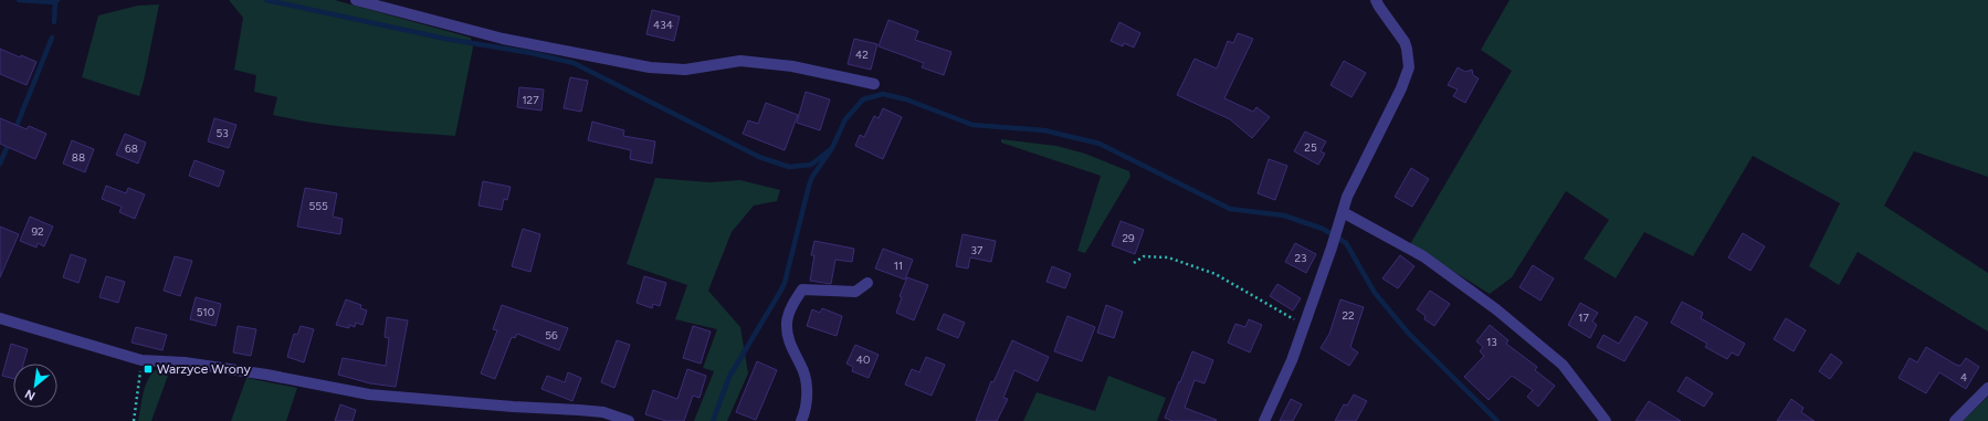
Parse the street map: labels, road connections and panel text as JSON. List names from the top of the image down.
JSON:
{
  "places": {
    "transit": ["Warzyce Wrony"]
  },
  "house_numbers": [
    "434",
    "42",
    "127",
    "53",
    "25",
    "68",
    "88",
    "555",
    "92",
    "29",
    "37",
    "23",
    "11",
    "510",
    "22",
    "17",
    "56",
    "13",
    "40",
    "4"
  ],
  "north": "bottom left"
}
